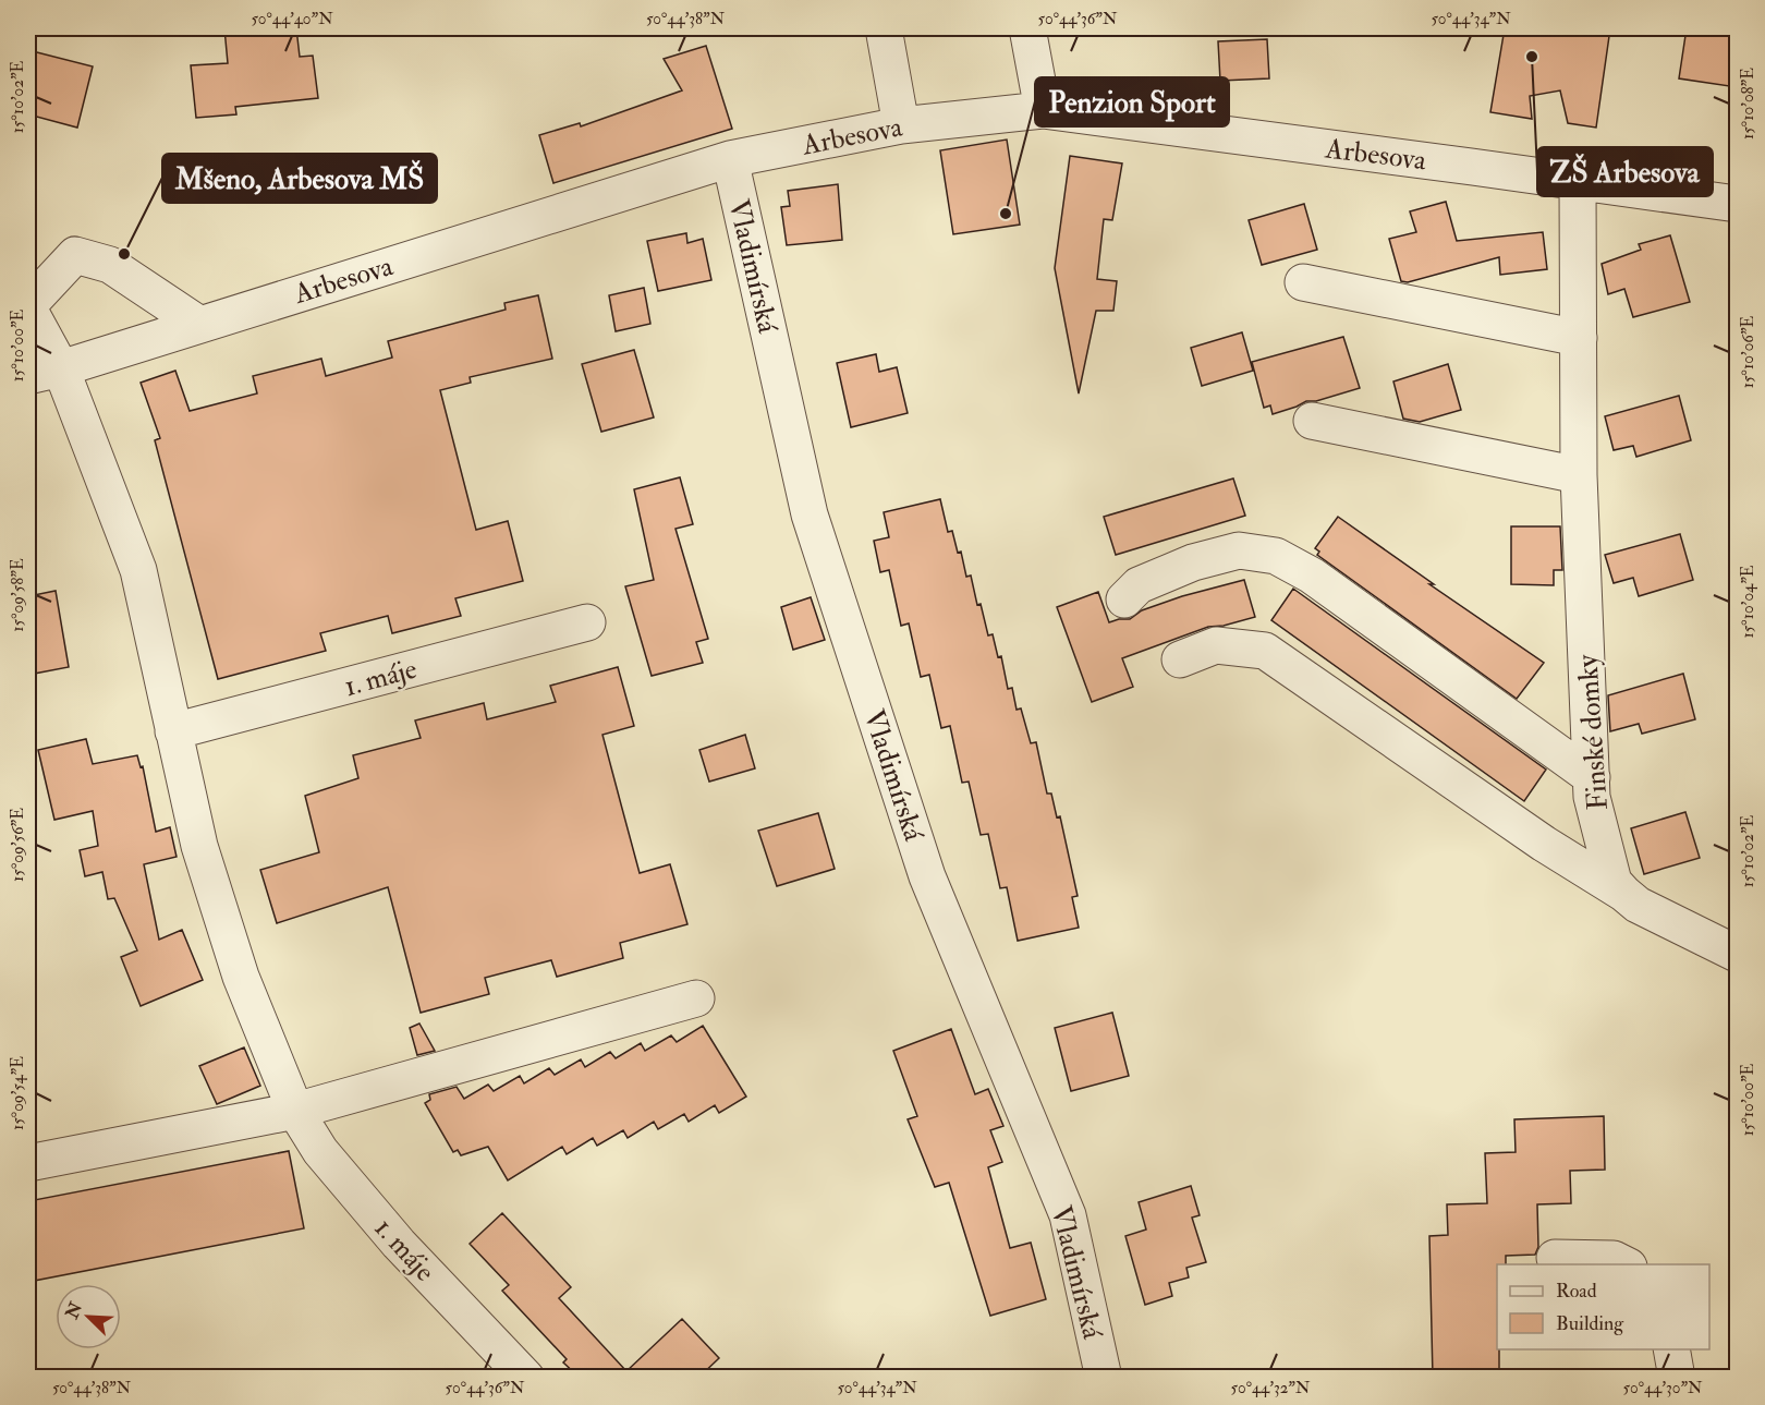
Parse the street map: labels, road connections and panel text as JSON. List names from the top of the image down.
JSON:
{
  "streets": {
    "street": [
      "Arbesova",
      "Vladimírská",
      "1. máje",
      "Finské domky"
    ]
  },
  "crossings": [
    ["Arbesova", "Vladimírská"],
    ["Arbesova", "1. máje"],
    ["Arbesova", "Finské domky"]
  ],
  "places": ["ZŠ Arbesova", "Penzion Sport", "Mšeno, Arbesova MŠ"],
  "legend": ["Road", "Building"],
  "north": "top left",
  "coordinates": [
    "50°44'40\"N",
    "50°44'38\"N",
    "50°44'36\"N",
    "50°44'34\"N",
    "15°10'02\"E",
    "15°10'08\"E",
    "15°10'00\"E",
    "15°10'06\"E",
    "15°09'58\"E",
    "15°10'04\"E",
    "15°09'56\"E",
    "15°09'54\"E",
    "50°44'32\"N",
    "50°44'30\"N"
  ]
}
